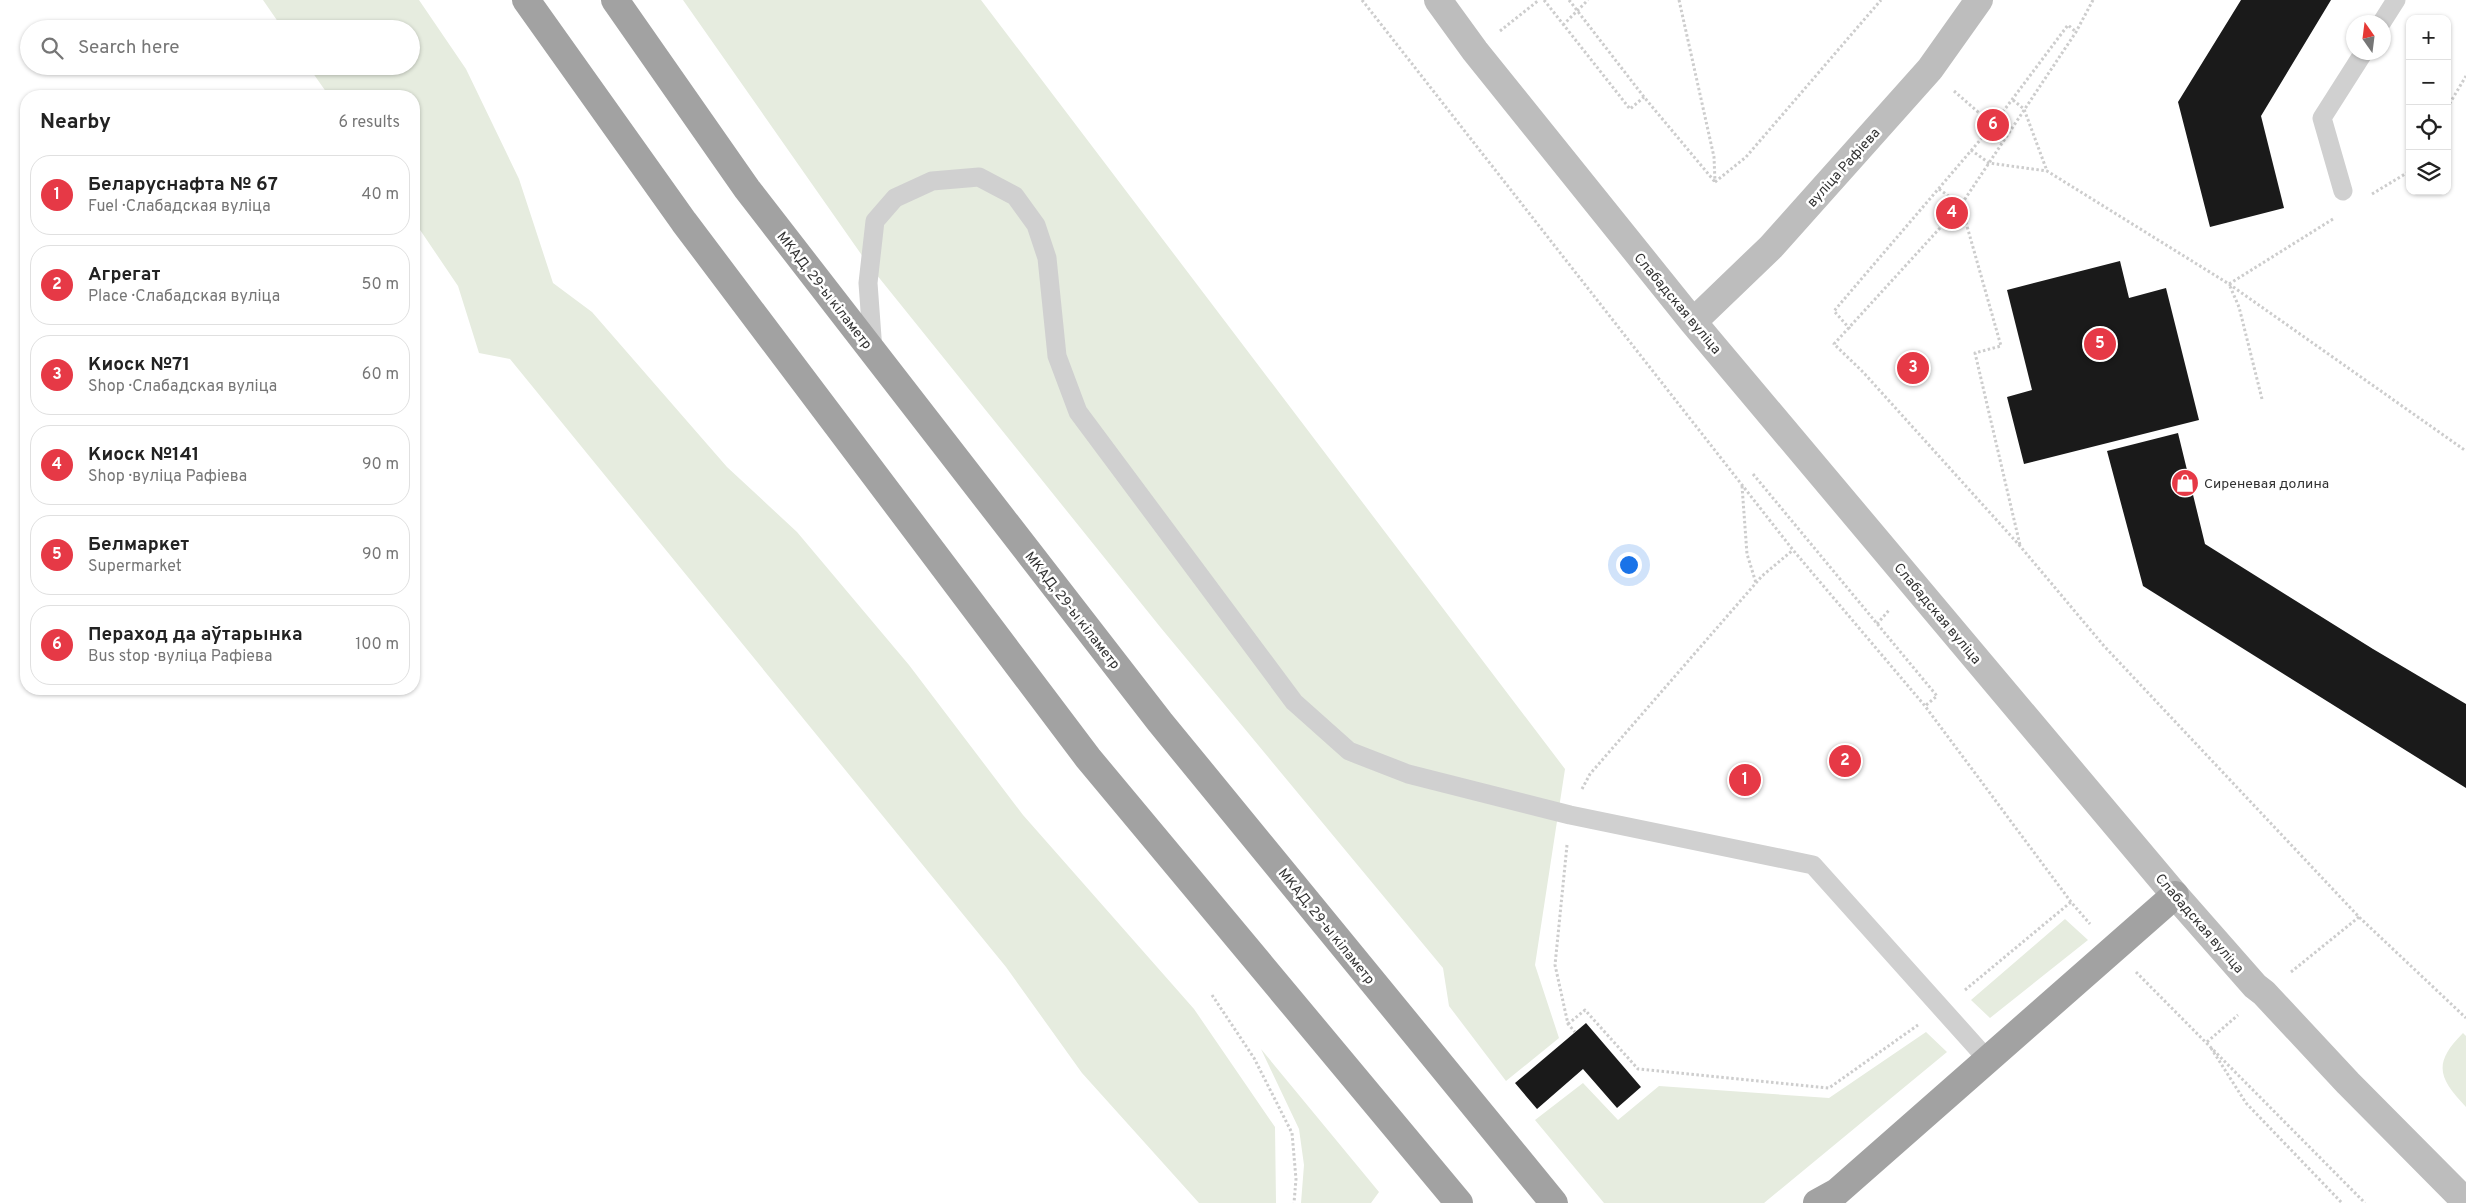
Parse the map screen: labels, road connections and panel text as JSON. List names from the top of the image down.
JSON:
{
  "streets": {
    "highway": ["МКАД, 29-ы кіламетр"],
    "main road": ["вуліца Рафіева", "Слабадская вуліца"]
  },
  "crossings": [
    ["вуліца Рафіева", "Слабадская вуліца"]
  ],
  "places": {
    "shop": ["Сиреневая долина"]
  },
  "north": "top",
  "page": {
    "map_buttons": ["+", "−"],
    "search": "Search here",
    "heading": ["Nearby", "6 results"],
    "pins": [
      "6",
      "4",
      "5",
      "3",
      "2",
      "1"
    ],
    "list": [
      {
        "mark": "1",
        "name": "Беларуснафта № 67",
        "note": "Fuel · Слабадская вуліца",
        "value": "40 m"
      },
      {
        "mark": "2",
        "name": "Агрегат",
        "note": "Place · Слабадская вуліца",
        "value": "50 m"
      },
      {
        "mark": "3",
        "name": "Киоск №71",
        "note": "Shop · Слабадская вуліца",
        "value": "60 m"
      },
      {
        "mark": "4",
        "name": "Киоск №141",
        "note": "Shop · вуліца Рафіева",
        "value": "90 m"
      },
      {
        "mark": "5",
        "name": "Белмаркет",
        "note": "Supermarket",
        "value": "90 m"
      },
      {
        "mark": "6",
        "name": "Пераход да аўтарынка",
        "note": "Bus stop · вуліца Рафіева",
        "value": "100 m"
      }
    ]
  }
}
